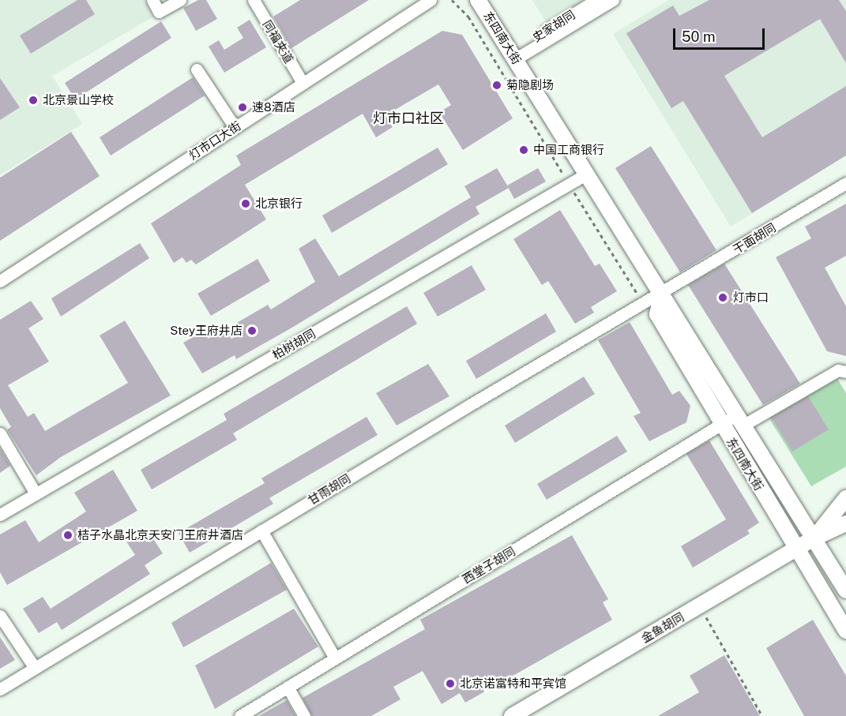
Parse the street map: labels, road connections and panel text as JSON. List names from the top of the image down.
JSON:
{
  "streets": {
    "main road": ["东四南大街", "金鱼胡同"],
    "street": [
      "史家胡同",
      "同福夹道",
      "灯市口大街",
      "干面胡同",
      "柏树胡同",
      "甘雨胡同",
      "西堂子胡同"
    ]
  },
  "crossings": [
    ["史家胡同", "东四南大街"],
    ["东四南大街", "干面胡同"],
    ["东四南大街", "柏树胡同"],
    ["东四南大街", "甘雨胡同"],
    ["东四南大街", "西堂子胡同"],
    ["东四南大街", "金鱼胡同"],
    ["同福夹道", "灯市口大街"],
    ["干面胡同", "甘雨胡同"]
  ],
  "districts": ["灯市口社区"],
  "places": [
    "菊隐剧场",
    "北京景山学校",
    "速8酒店",
    "中国工商银行",
    "北京银行",
    "灯市口",
    "Stey王府井店",
    "桔子水晶北京天安门王府井酒店",
    "北京诺富特和平宾馆"
  ],
  "scale_bar": "50 m"
}
